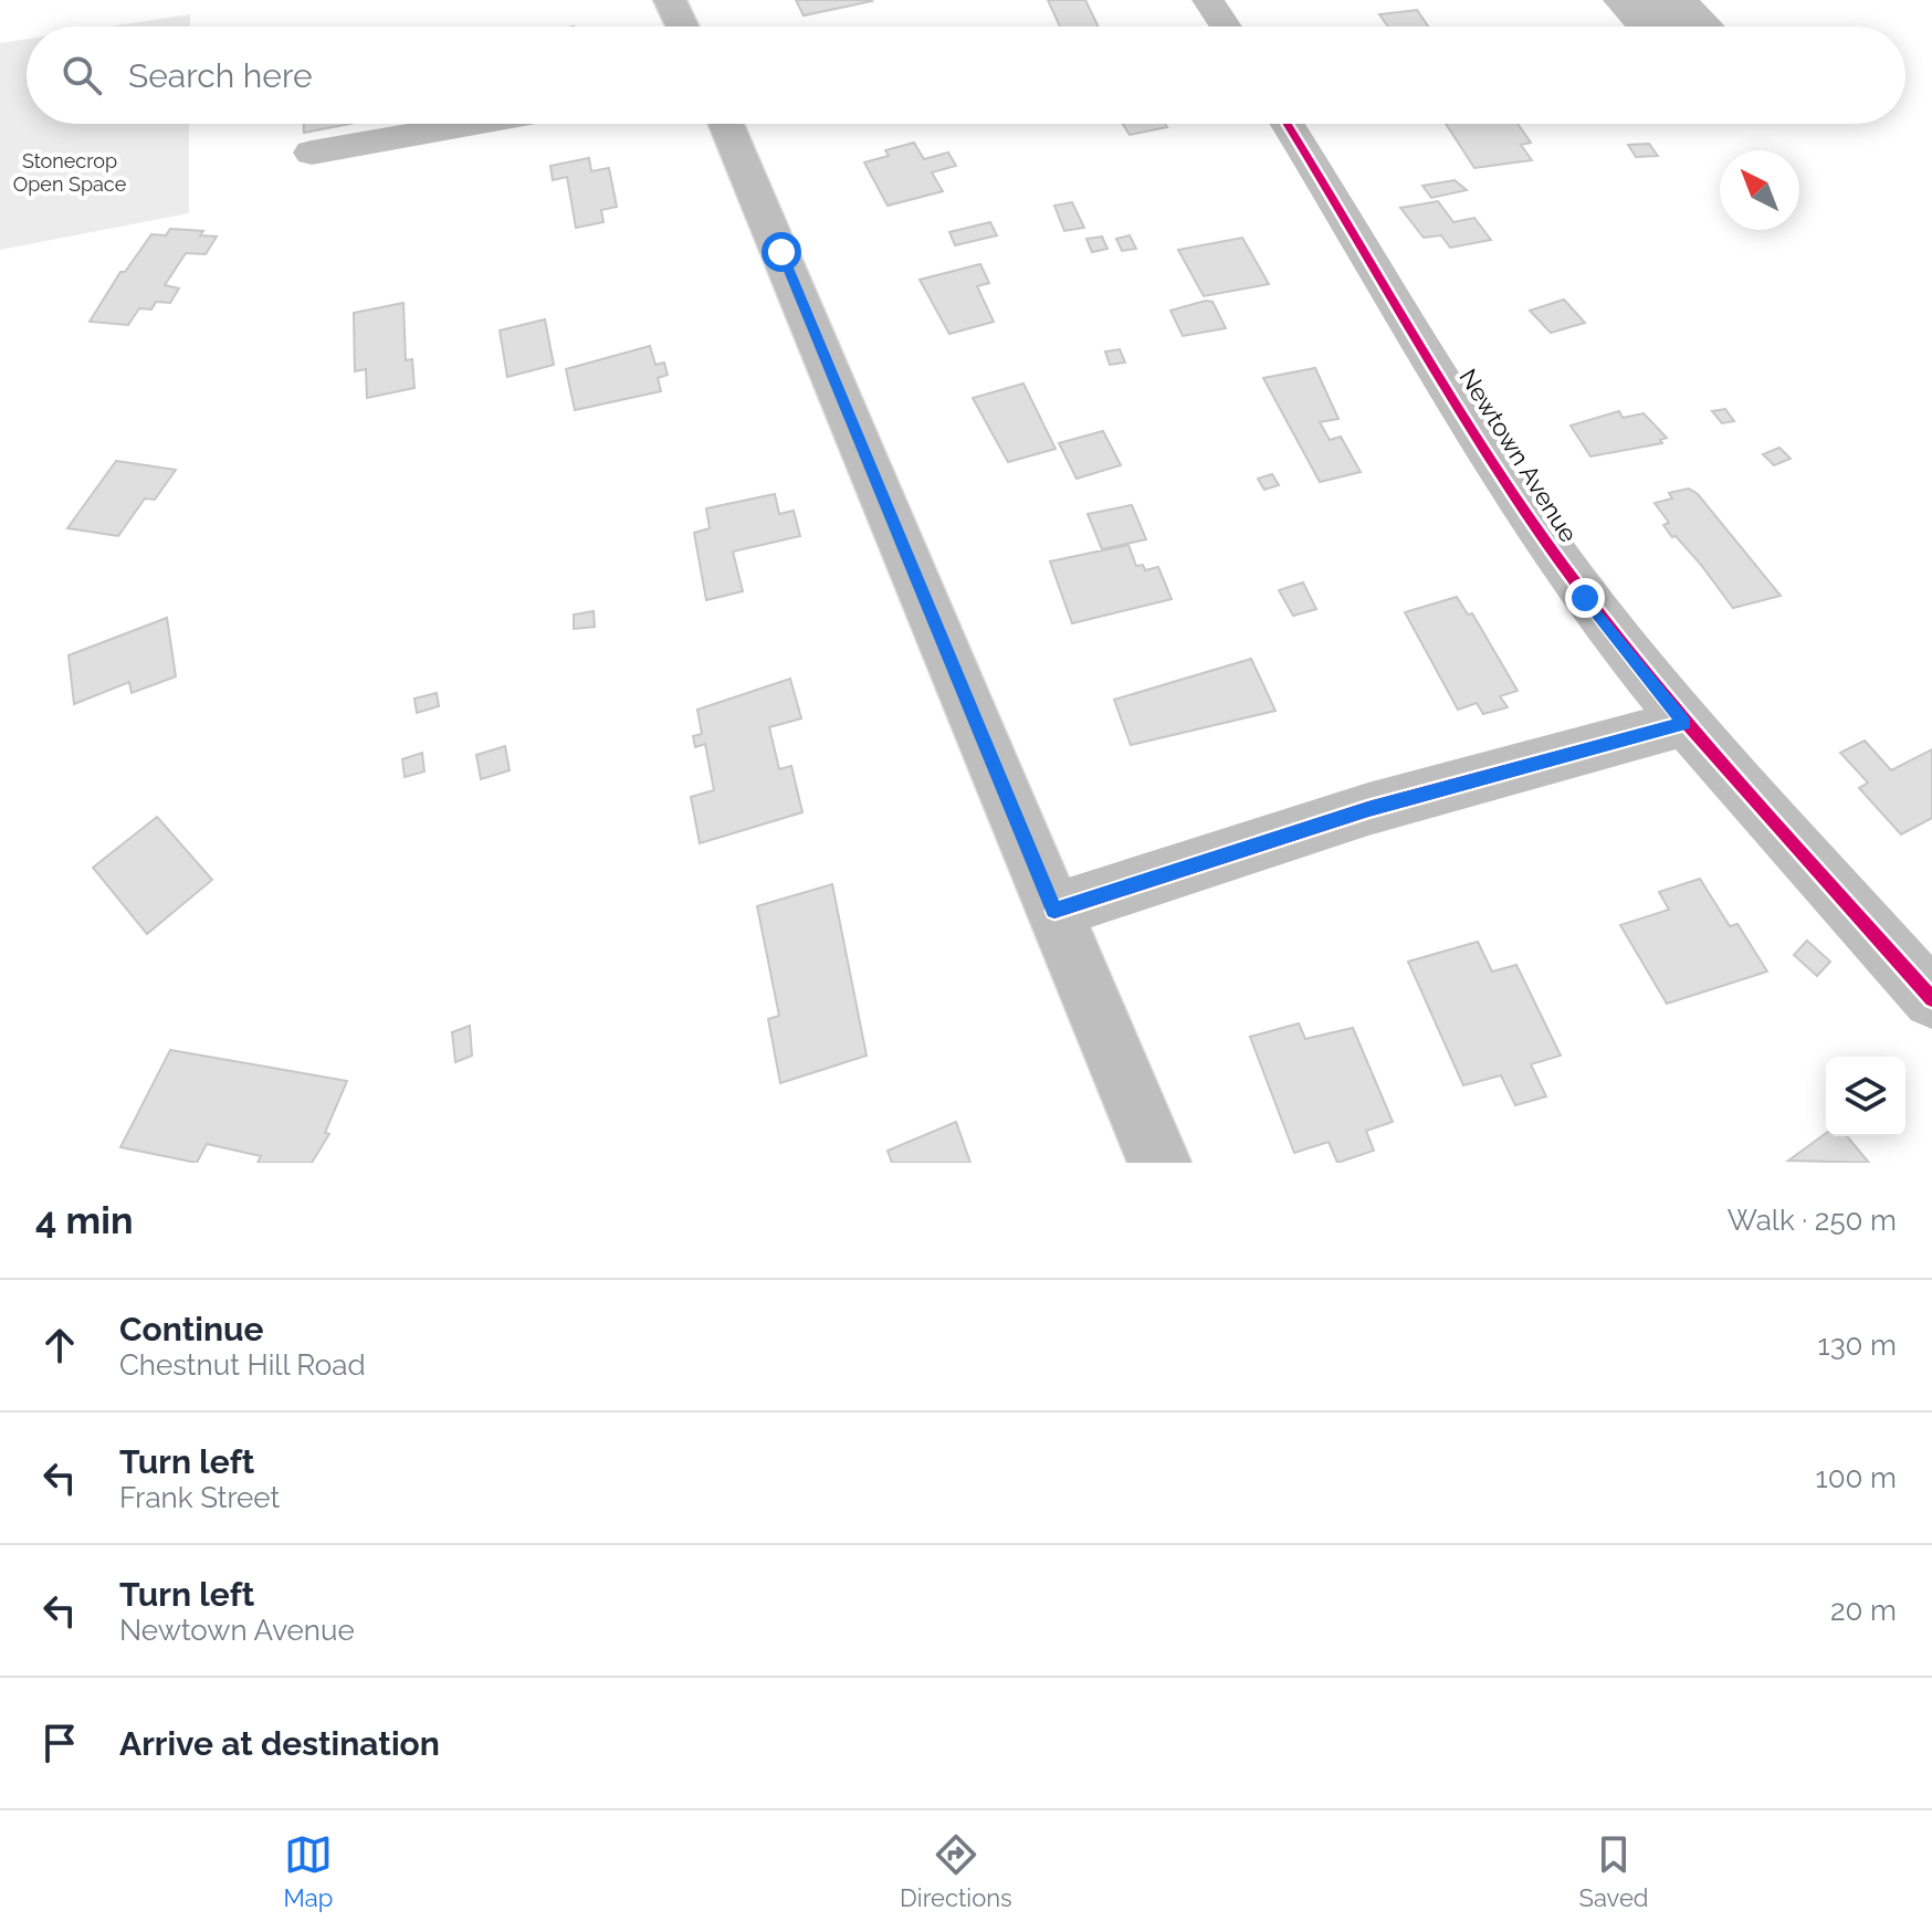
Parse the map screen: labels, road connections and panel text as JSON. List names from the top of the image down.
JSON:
{
  "streets": {
    "street": ["Newtown Avenue"]
  },
  "parks": ["Stonecrop Open Space"],
  "north": "top left",
  "page": {
    "search": "Search here",
    "heading": ["4 min", "Walk · 250 m"],
    "list": [
      ["Continue", "Chestnut Hill Road", "130 m"],
      ["Turn left", "Frank Street", "100 m"],
      ["Turn left", "Newtown Avenue", "20 m"],
      "Arrive at destination"
    ],
    "nav": ["Map", "Directions", "Saved"]
  }
}
